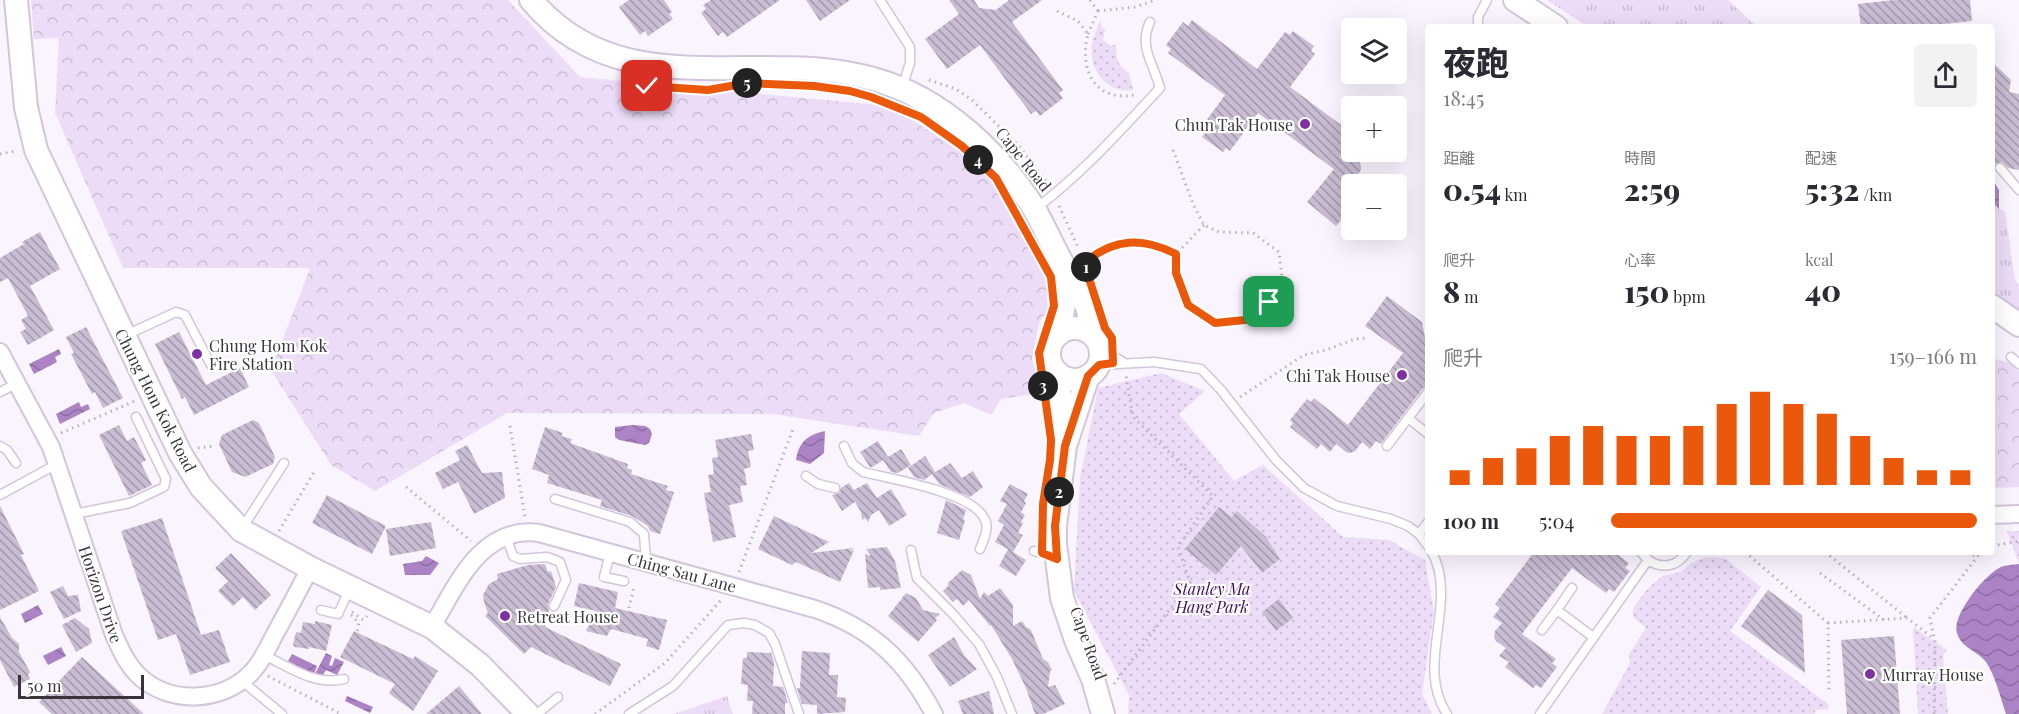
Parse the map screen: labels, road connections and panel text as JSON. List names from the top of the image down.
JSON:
{
  "streets": {
    "street": [
      "Cape Road",
      "Chung Hom Kok Road",
      "Ching Sau Lane",
      "Horizon Drive"
    ]
  },
  "crossings": [
    ["Chung Hom Kok Road", "Ching Sau Lane"],
    ["Chung Hom Kok Road", "Horizon Drive"]
  ],
  "parks": ["Stanley Ma Hang Park"],
  "places": [
    "Chun Tak House",
    "Chung Hom Kok Fire Station",
    "Chi Tak House",
    "Retreat House",
    "Murray House"
  ],
  "scale_bar": "50 m",
  "page": {
    "map_buttons": ["+", "−"],
    "heading": ["夜跑", "18:45"],
    "pins": [
      "5",
      "4",
      "1",
      "3",
      "2"
    ],
    "stats": [
      ["距離", "0.54 km"],
      ["時間", "2:59"],
      ["配速", "5:32 /km"],
      ["爬升", "8 m"],
      ["心率", "150 bpm"],
      ["kcal", "40"]
    ],
    "chart": ["爬升", "159–166 m"],
    "list": [
      {
        "name": "100 m",
        "note": "5:04"
      }
    ],
    "scale": "50 m"
  }
}
